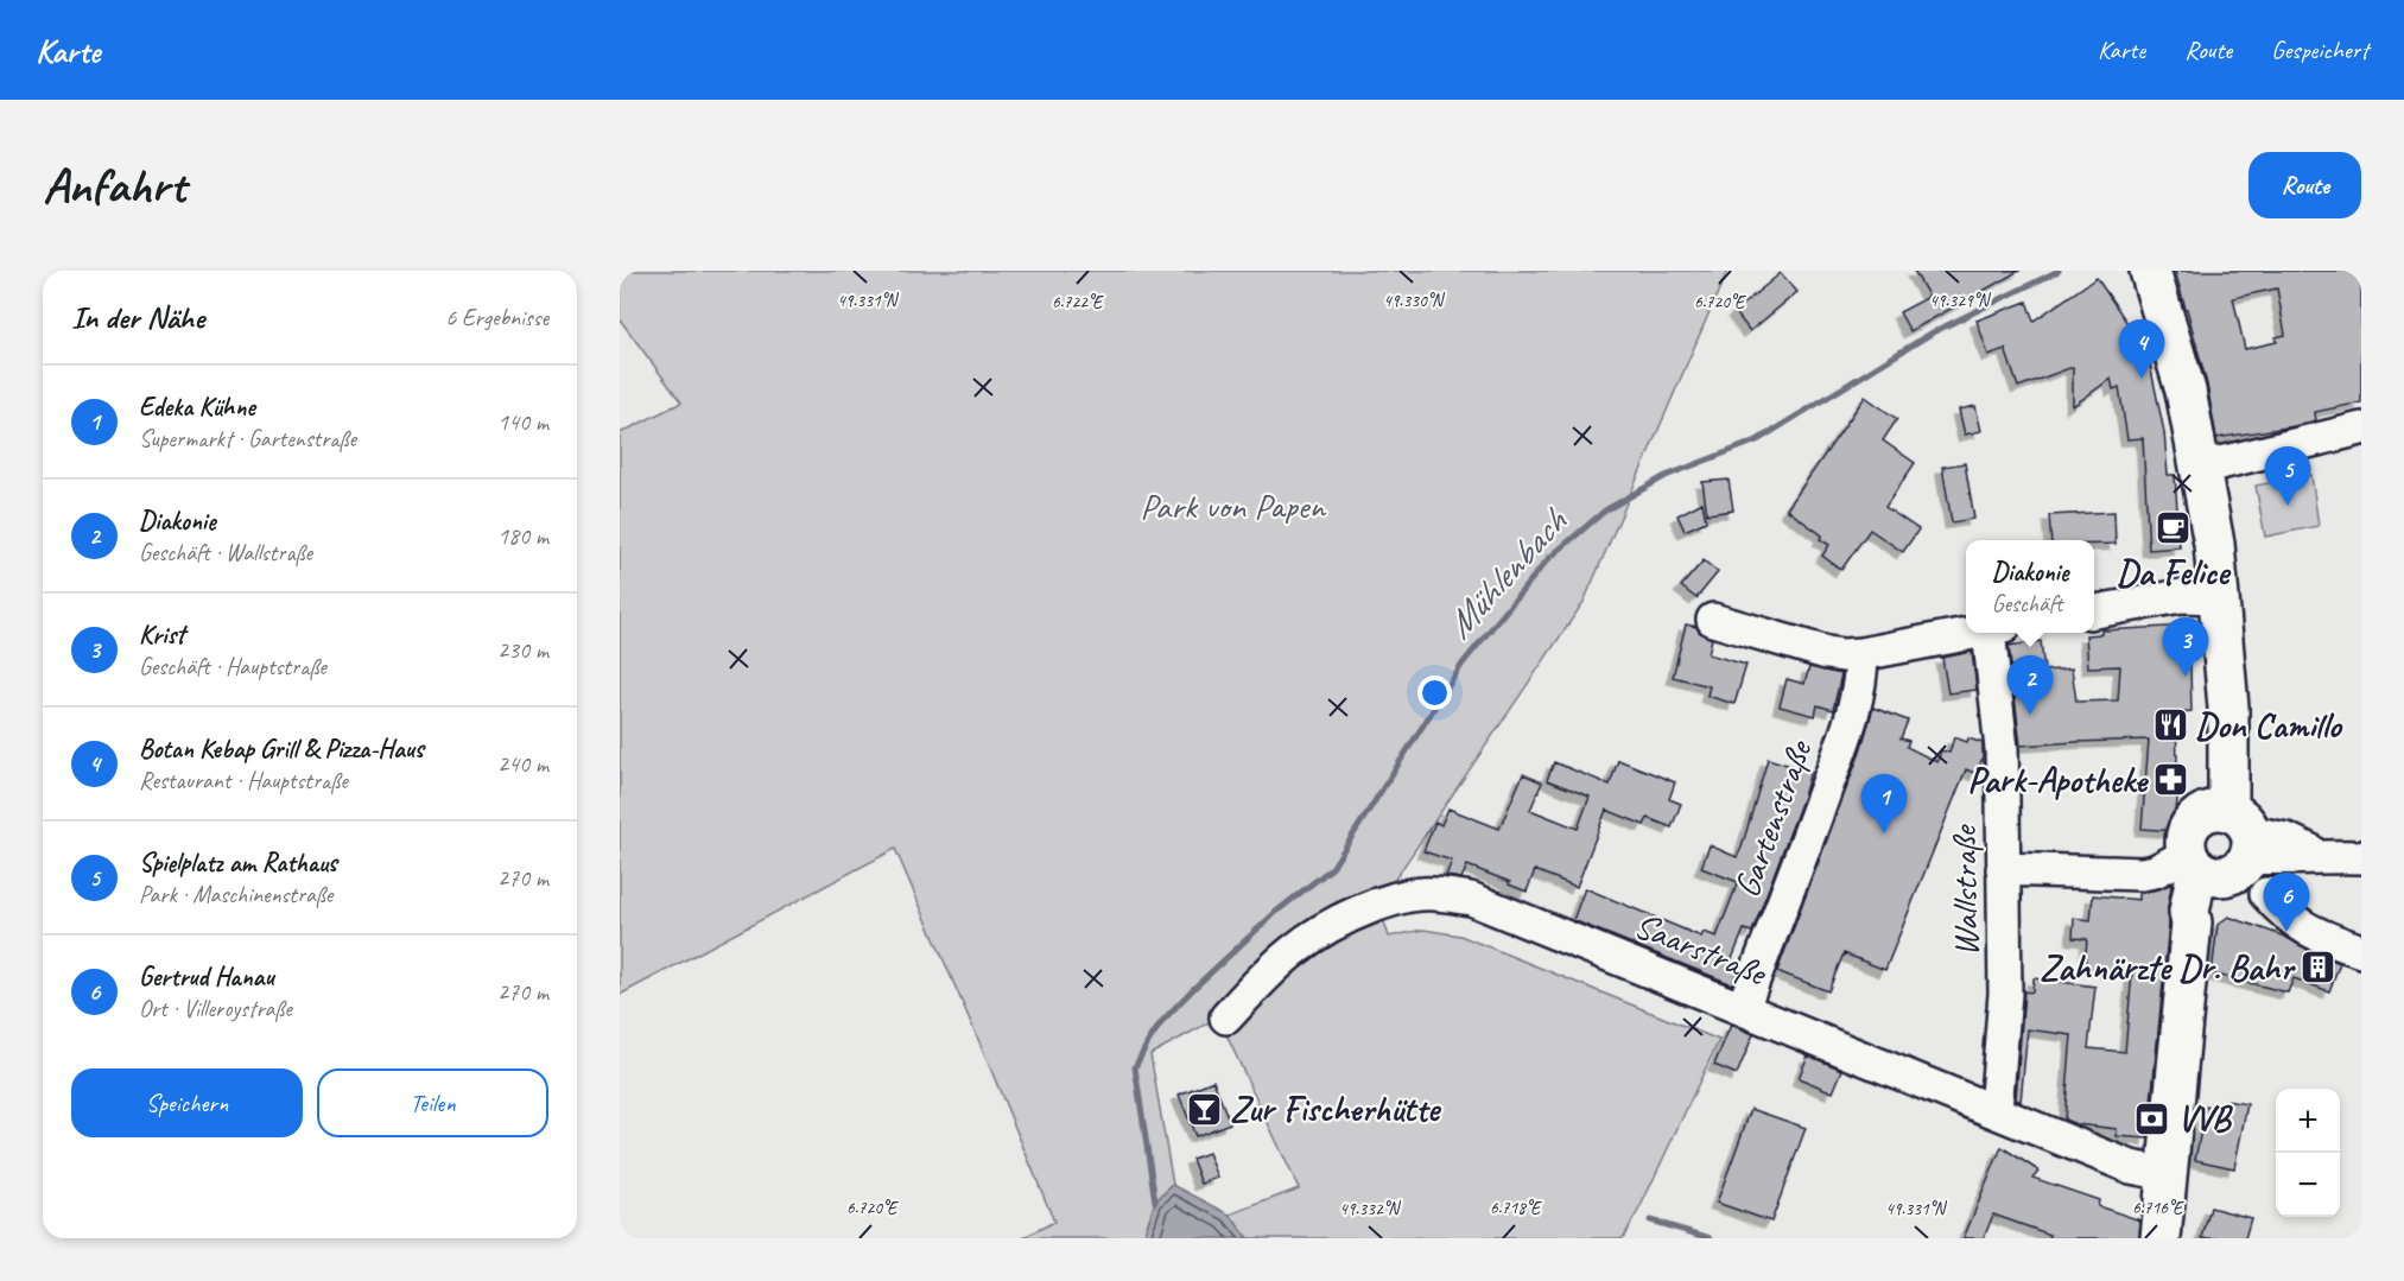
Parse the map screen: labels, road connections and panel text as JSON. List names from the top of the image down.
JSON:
{
  "streets": {
    "street": ["Gartenstraße", "Wallstraße", "Saarstraße"]
  },
  "crossings": [
    ["Gartenstraße", "Saarstraße"],
    ["Wallstraße", "Saarstraße"]
  ],
  "water": ["Mühlenbach"],
  "parks": ["Park von Papen"],
  "places": {
    "cafe": ["Da Felice"],
    "restaurant": ["Don Camillo"],
    "pharmacy": ["Park-Apotheke"],
    "building": ["Zahnärzte Dr. Bahr"],
    "bar": ["Zur Fischerhütte"],
    "bank": ["VVB"]
  },
  "page": {
    "header": "Karte",
    "nav": ["Karte", "Route", "Gespeichert"],
    "buttons": [
      "Route",
      ["Speichern", "Teilen"]
    ],
    "title": "Anfahrt",
    "heading": ["In der Nähe", "6 Ergebnisse"],
    "pins": [
      "4",
      "5",
      "3",
      "2",
      "1",
      "6"
    ],
    "list": [
      {
        "mark": "1",
        "name": "Edeka Kühne",
        "note": "Supermarkt · Gartenstraße",
        "value": "140 m"
      },
      {
        "mark": "2",
        "name": "Diakonie",
        "note": "Geschäft · Wallstraße",
        "value": "180 m"
      },
      {
        "mark": "3",
        "name": "Krist",
        "note": "Geschäft · Hauptstraße",
        "value": "230 m"
      },
      {
        "mark": "4",
        "name": "Botan Kebap Grill & Pizza-Haus",
        "note": "Restaurant · Hauptstraße",
        "value": "240 m"
      },
      {
        "mark": "5",
        "name": "Spielplatz am Rathaus",
        "note": "Park · Maschinenstraße",
        "value": "270 m"
      },
      {
        "mark": "6",
        "name": "Gertrud Hanau",
        "note": "Ort · Villeroystraße",
        "value": "270 m"
      }
    ],
    "popup": ["Diakonie", "Geschäft"],
    "map_buttons": ["+", "−"]
  },
  "coordinates": [
    "49.331°N",
    "49.330°N",
    "49.329°N",
    "6.722°E",
    "6.720°E",
    "6.718°E",
    "6.716°E",
    "49.332°N"
  ]
}
